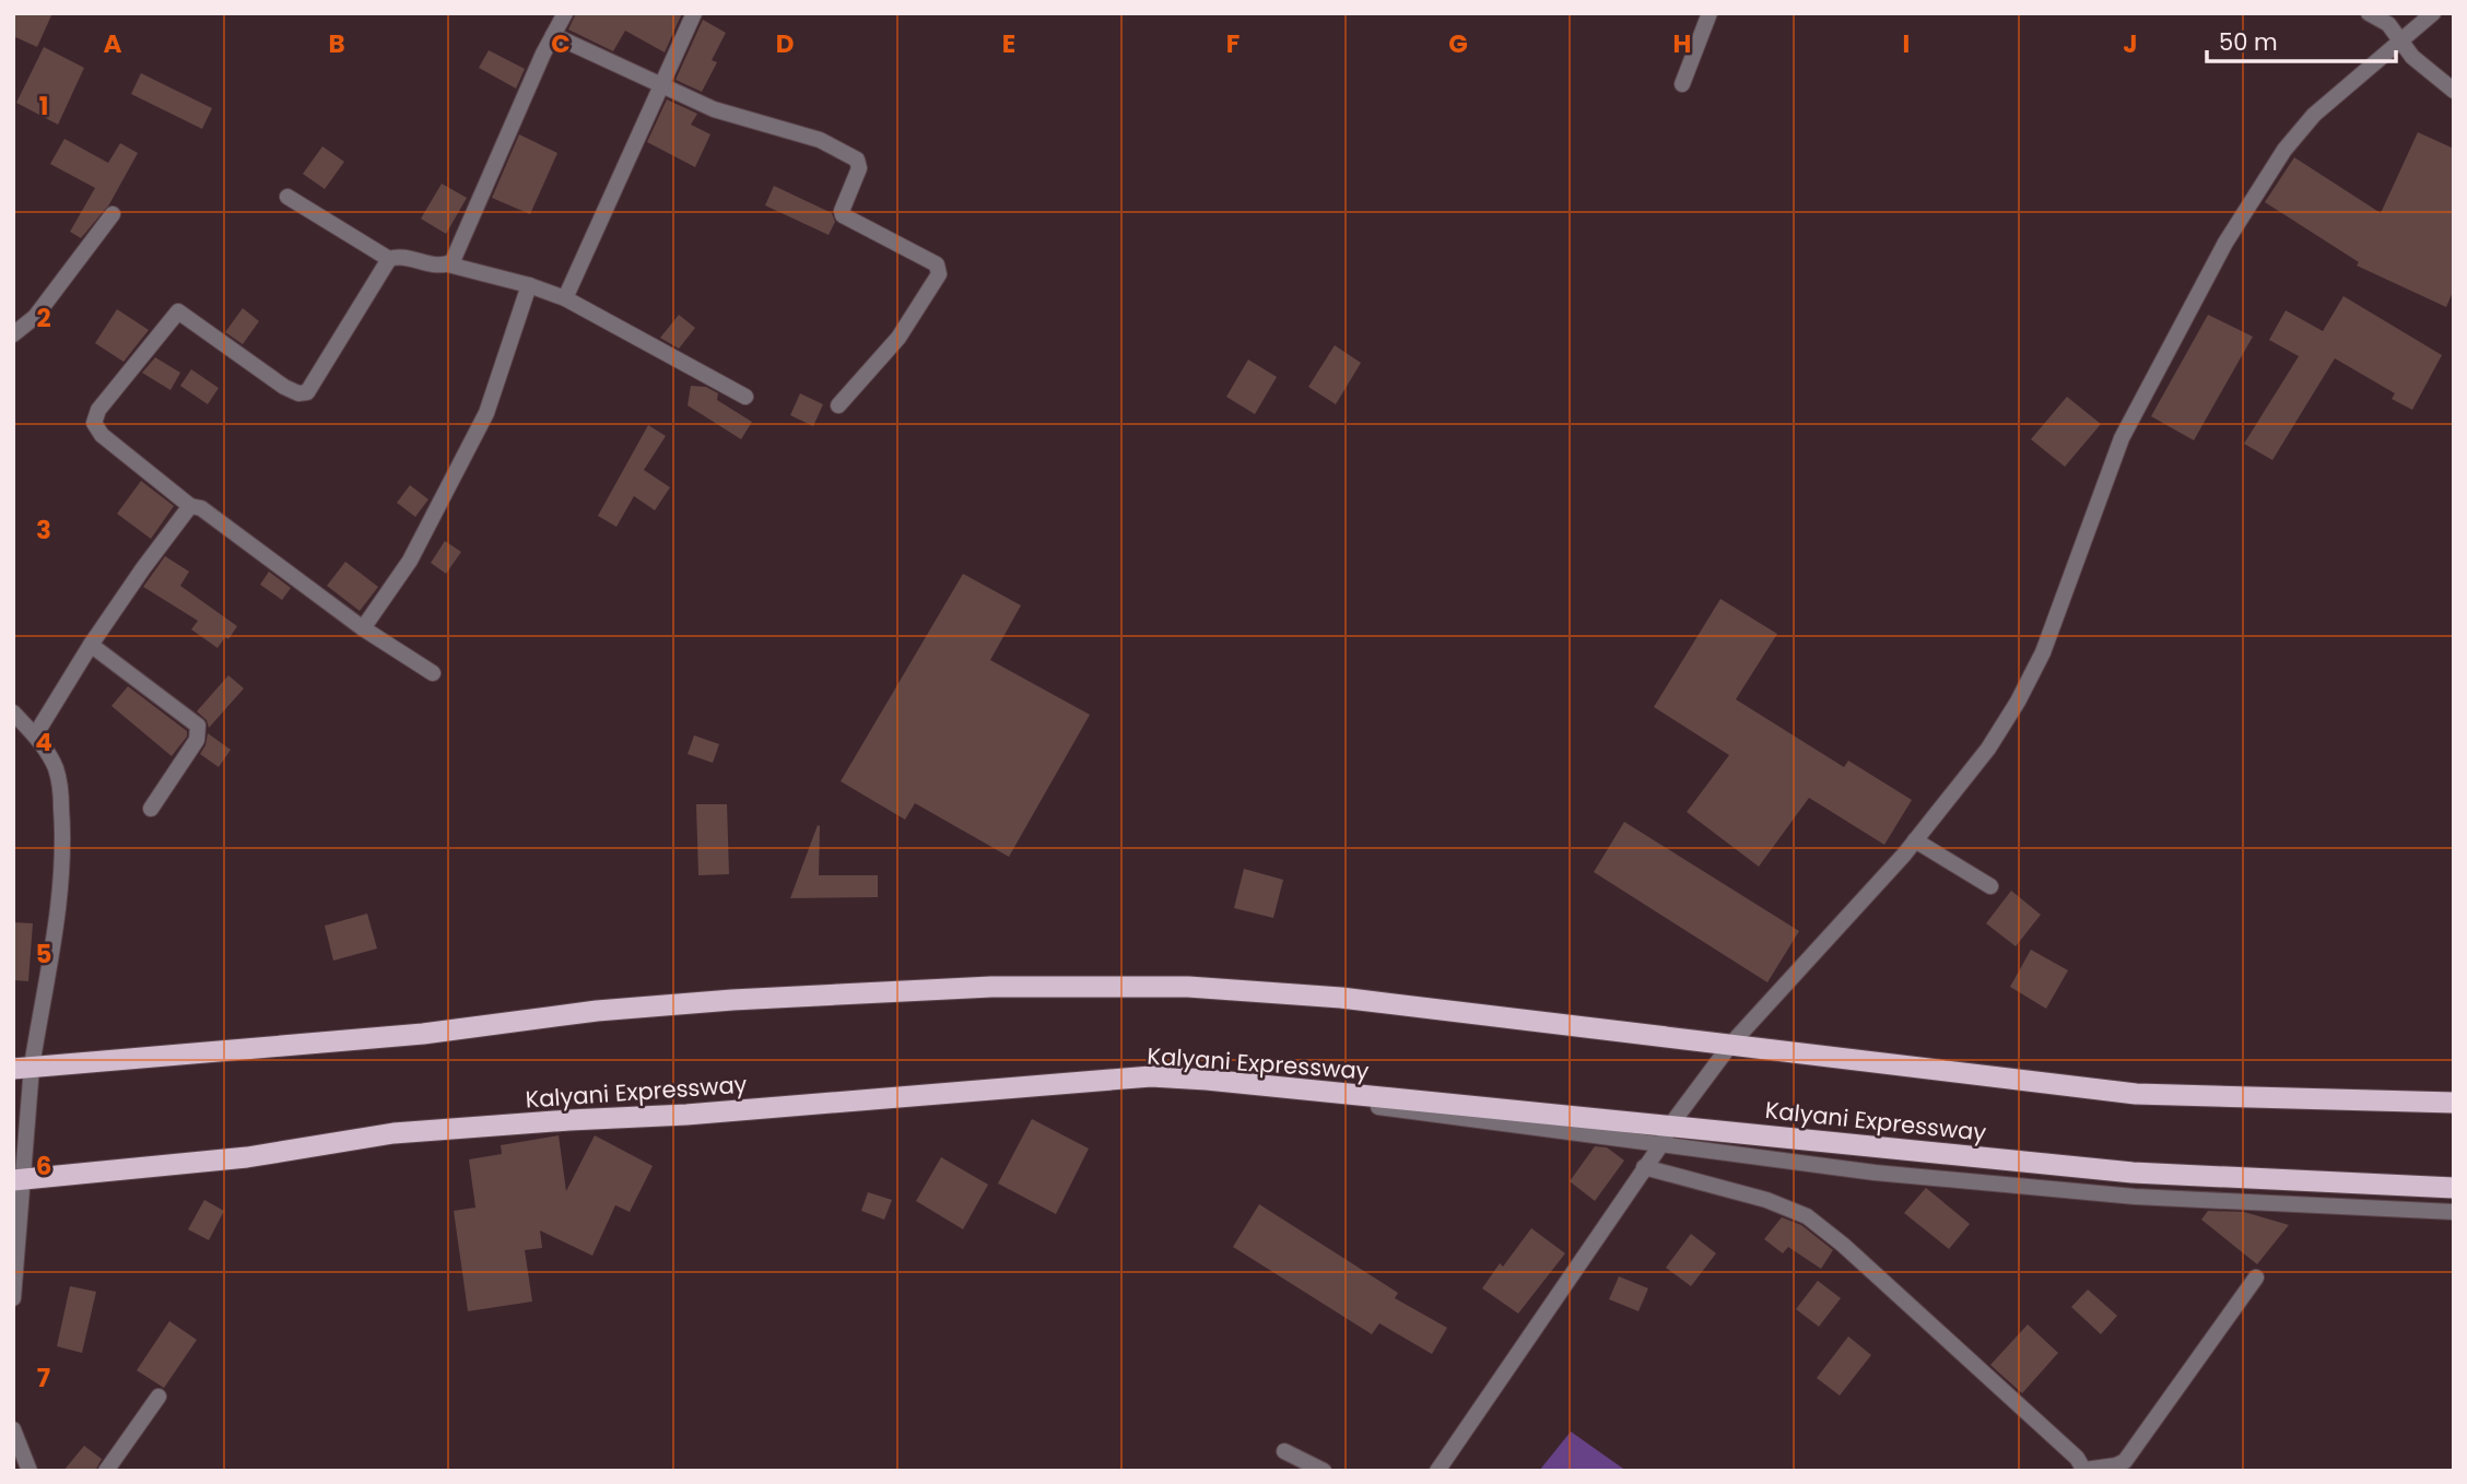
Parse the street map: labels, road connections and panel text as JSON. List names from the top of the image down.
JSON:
{
  "streets": {
    "highway": ["Kalyani Expressway"]
  },
  "scale_bar": "50 m",
  "grid": {
    "columns": [
      "A",
      "B",
      "C",
      "D",
      "E",
      "F",
      "G",
      "H",
      "I",
      "J"
    ],
    "rows": [
      "1",
      "2",
      "3",
      "4",
      "5",
      "6",
      "7"
    ]
  }
}
